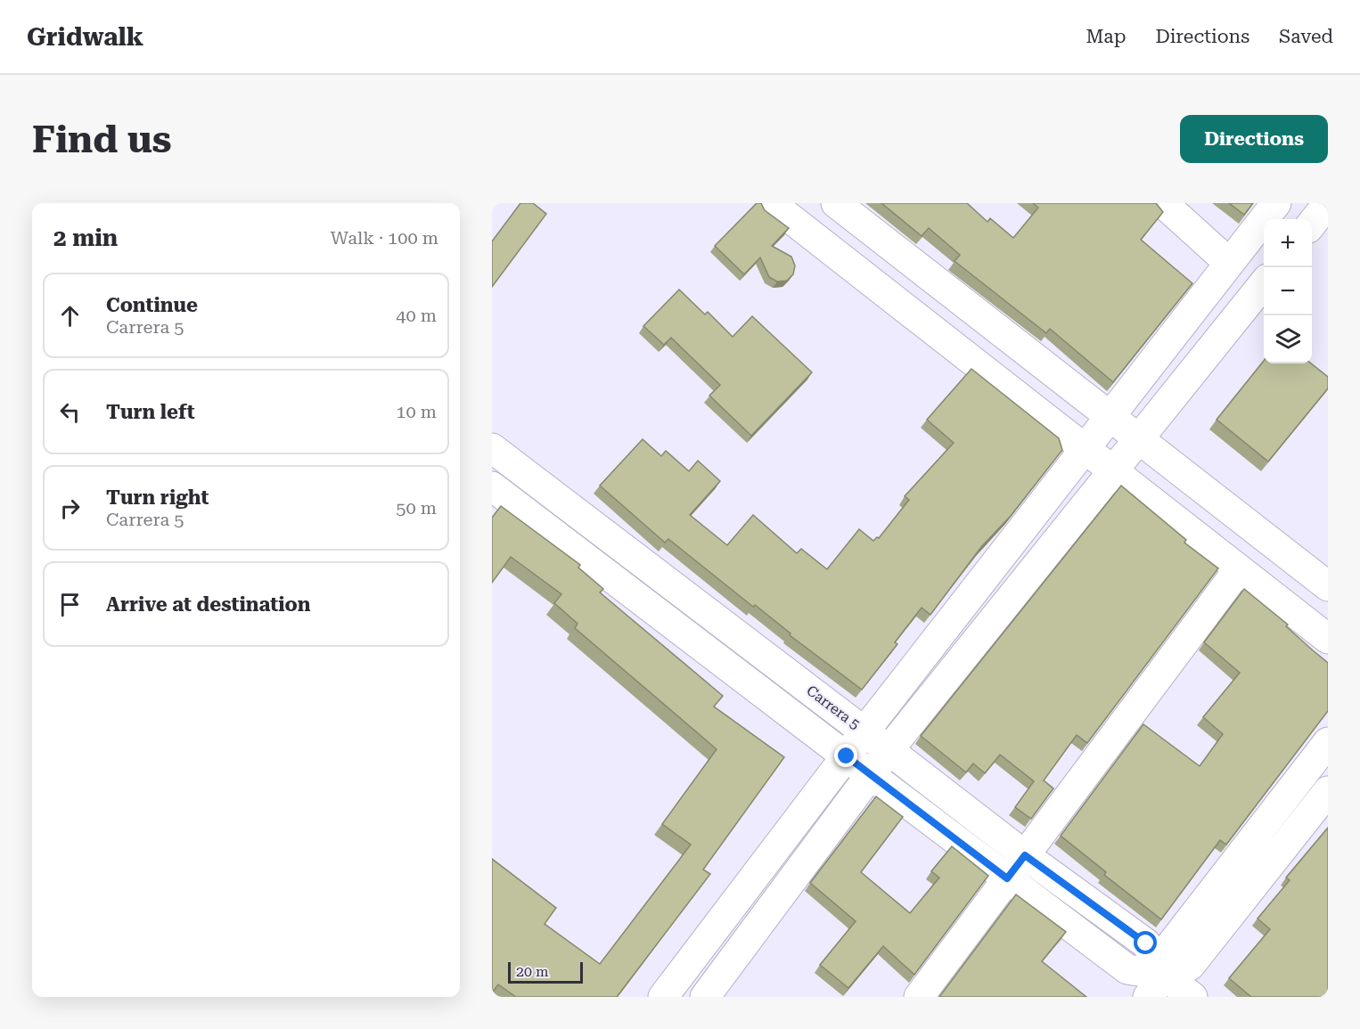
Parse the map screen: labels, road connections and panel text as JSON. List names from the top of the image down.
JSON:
{
  "streets": {
    "street": ["Carrera 5"]
  },
  "scale_bar": "20 m",
  "page": {
    "header": "Gridwalk",
    "nav": ["Map", "Directions", "Saved"],
    "buttons": "Directions",
    "title": "Find us",
    "heading": ["2 min", "Walk · 100 m"],
    "map_buttons": ["+", "−"],
    "list": [
      ["Continue", "Carrera 5", "40 m"],
      ["Turn left", "10 m"],
      ["Turn right", "Carrera 5", "50 m"],
      "Arrive at destination"
    ],
    "scale": "20 m"
  }
}
